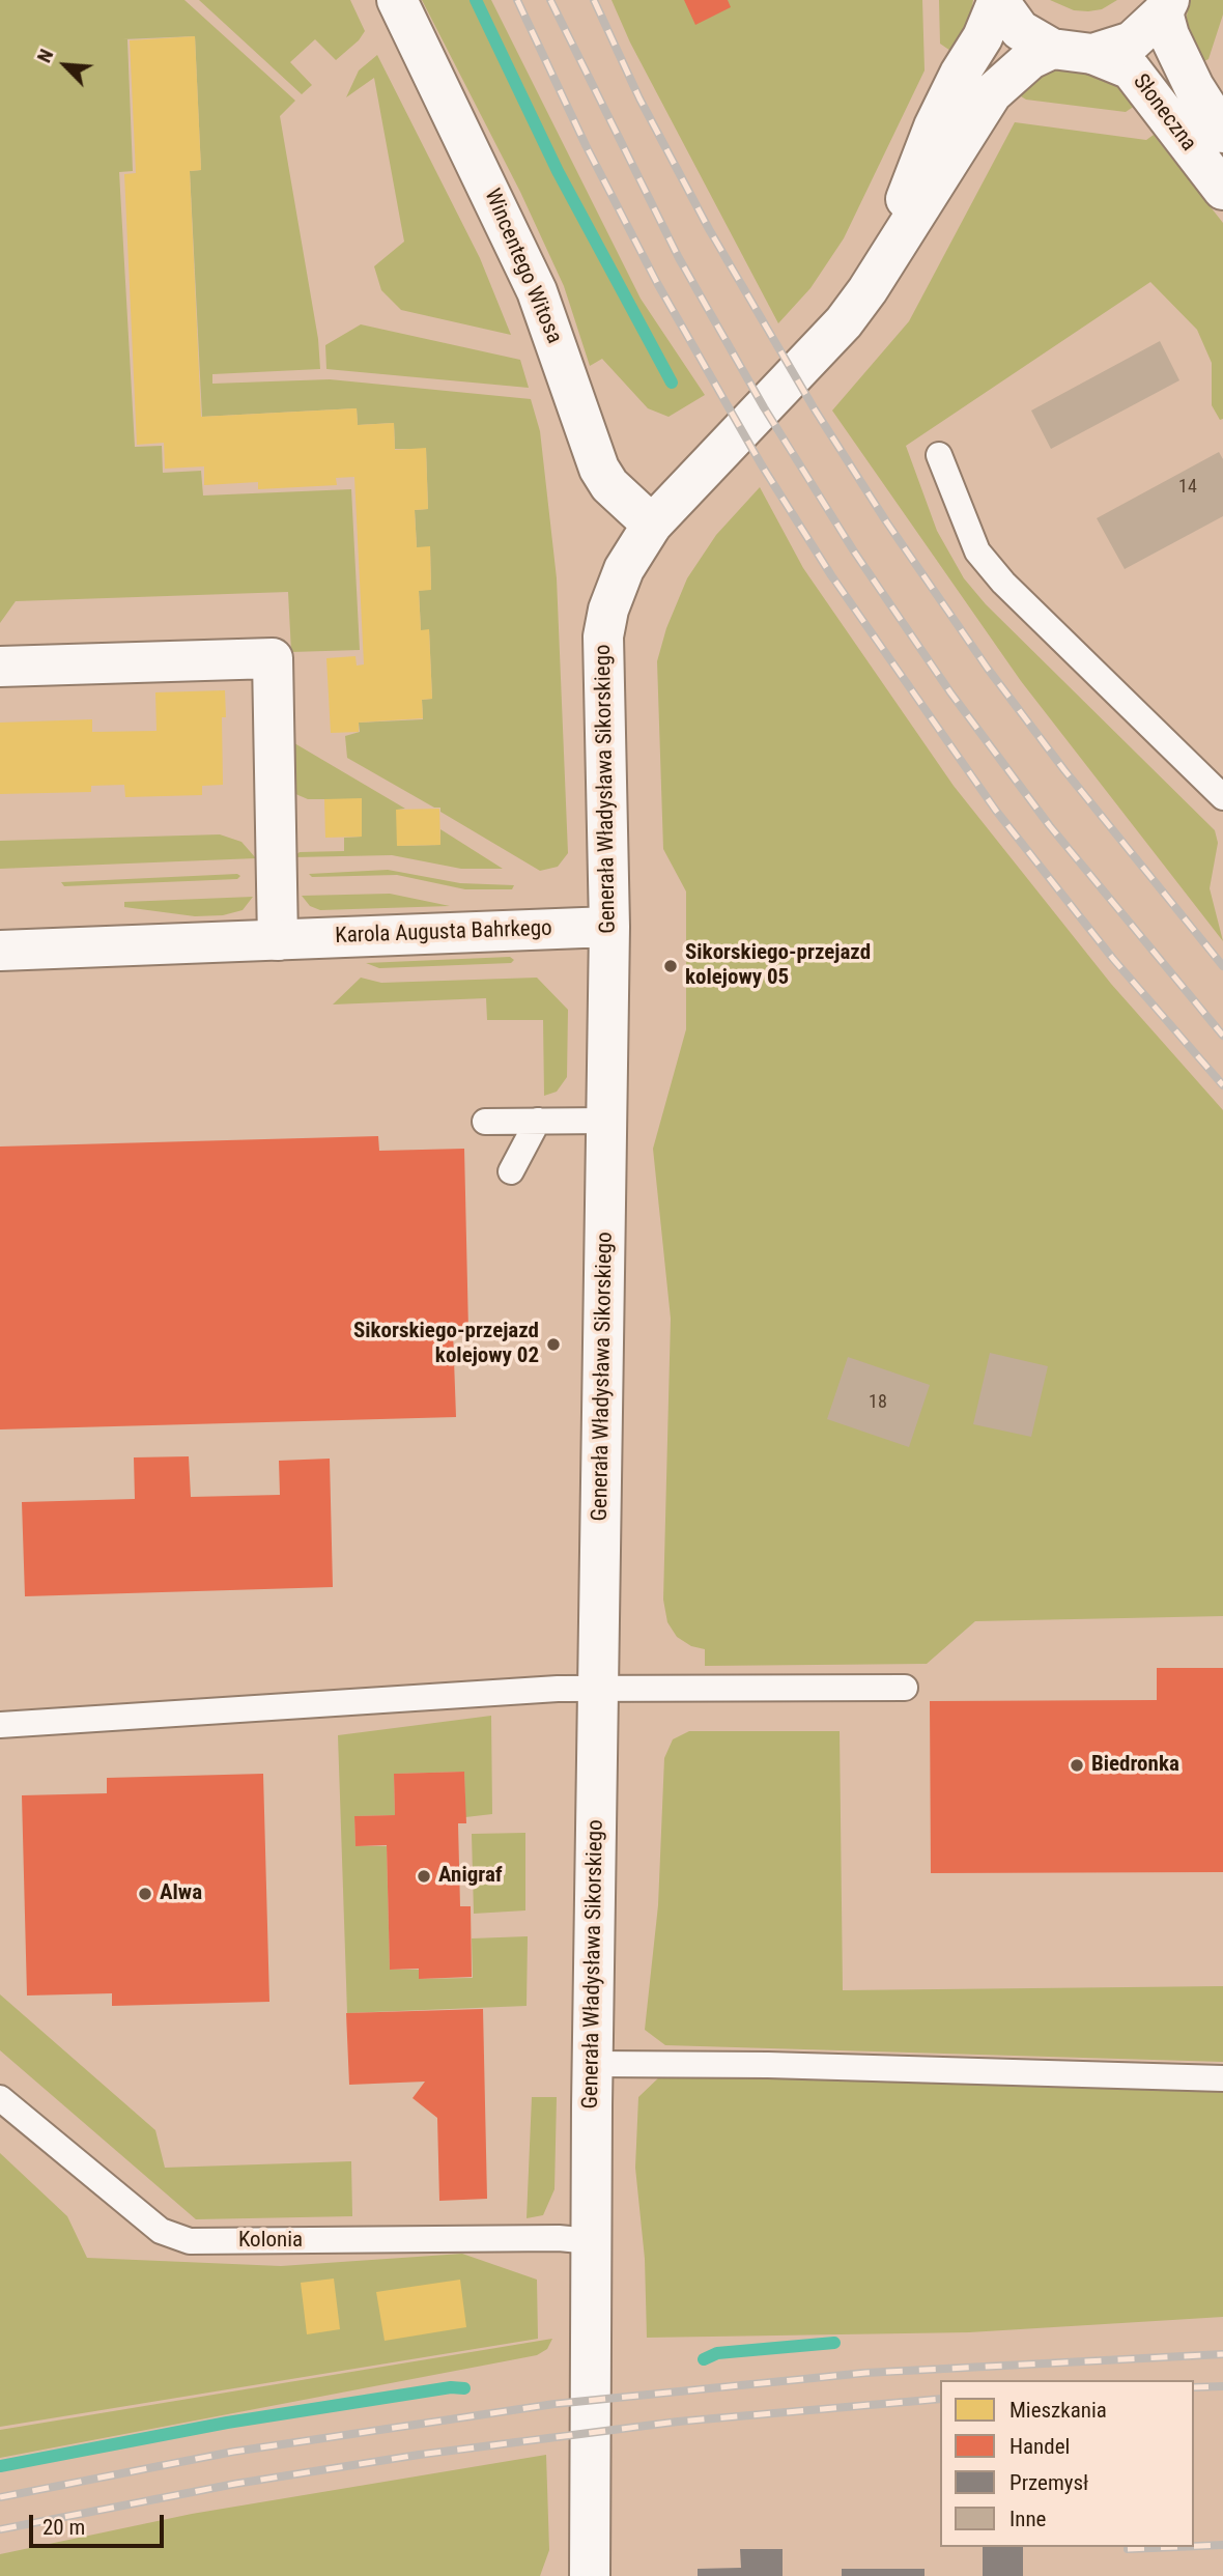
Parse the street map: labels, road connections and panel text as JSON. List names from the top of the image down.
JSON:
{
  "streets": {
    "street": [
      "Słoneczna",
      "Wincentego Witosa",
      "Generała Władysława Sikorskiego",
      "Karola Augusta Bahrkego"
    ],
    "lane": ["Kolonia"]
  },
  "crossings": [
    ["Wincentego Witosa", "Generała Władysława Sikorskiego"],
    ["Generała Władysława Sikorskiego", "Karola Augusta Bahrkego"],
    ["Generała Władysława Sikorskiego", "Kolonia"]
  ],
  "places": [
    "Sikorskiego-przejazd kolejowy 05",
    "Sikorskiego-przejazd kolejowy 02",
    "Biedronka",
    "Anigraf",
    "Alwa"
  ],
  "house_numbers": ["14", "18"],
  "legend": [
    "Mieszkania",
    "Handel",
    "Przemysł",
    "Inne"
  ],
  "scale_bar": "20 m",
  "north": "top left"
}
